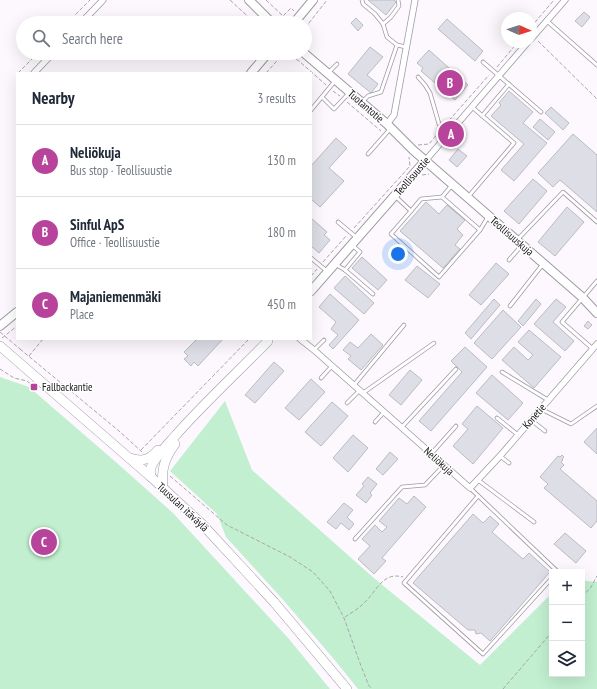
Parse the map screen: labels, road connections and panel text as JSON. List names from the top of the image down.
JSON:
{
  "streets": {
    "main road": ["Tuusulan itäväylä"],
    "street": [
      "Tuotantotie",
      "Teollisuustie",
      "Teollisuuskuja",
      "Konetie",
      "Neliökuja"
    ]
  },
  "crossings": [
    ["Tuotantotie", "Teollisuustie"],
    ["Tuotantotie", "Teollisuuskuja"],
    ["Teollisuustie", "Teollisuuskuja"],
    ["Konetie", "Neliökuja"]
  ],
  "places": {
    "transit": ["Fallbackantie"]
  },
  "north": "right",
  "page": {
    "search": "Search here",
    "pins": ["B", "A", "C"],
    "heading": ["Nearby", "3 results"],
    "list": [
      {
        "mark": "A",
        "name": "Neliökuja",
        "note": "Bus stop · Teollisuustie",
        "value": "130 m"
      },
      {
        "mark": "B",
        "name": "Sinful ApS",
        "note": "Office · Teollisuustie",
        "value": "180 m"
      },
      {
        "mark": "C",
        "name": "Majaniemenmäki",
        "note": "Place",
        "value": "450 m"
      }
    ],
    "map_buttons": ["+", "−"]
  }
}
